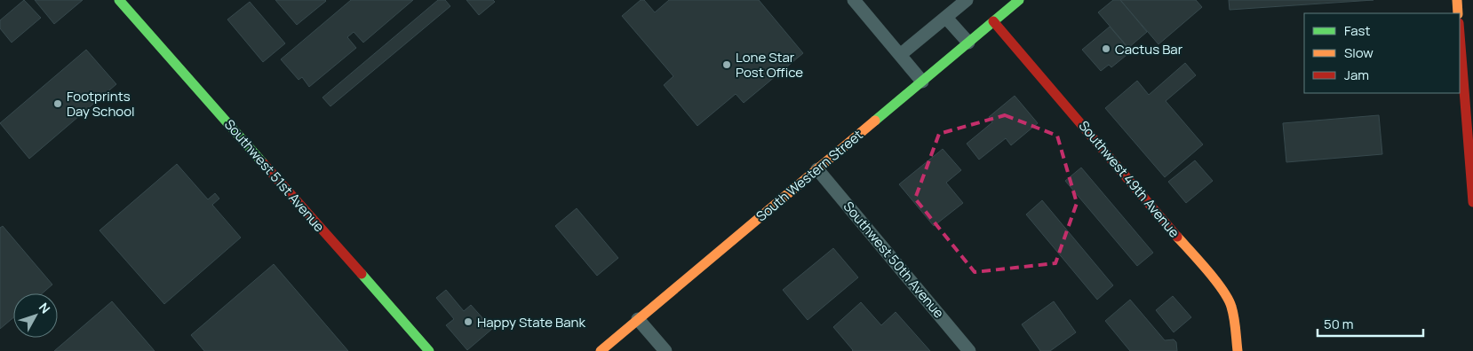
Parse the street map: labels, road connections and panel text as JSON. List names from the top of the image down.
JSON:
{
  "streets": {
    "street": [
      "Southwest 51st Avenue",
      "South Western Street",
      "Southwest 49th Avenue",
      "Southwest 50th Avenue"
    ]
  },
  "crossings": [
    ["South Western Street", "Southwest 49th Avenue"],
    ["South Western Street", "Southwest 50th Avenue"]
  ],
  "places": [
    "Cactus Bar",
    "Lone Star Post Office",
    "Footprints Day School",
    "Happy State Bank"
  ],
  "legend": ["Fast", "Slow", "Jam"],
  "scale_bar": "50 m",
  "north": "top right"
}
